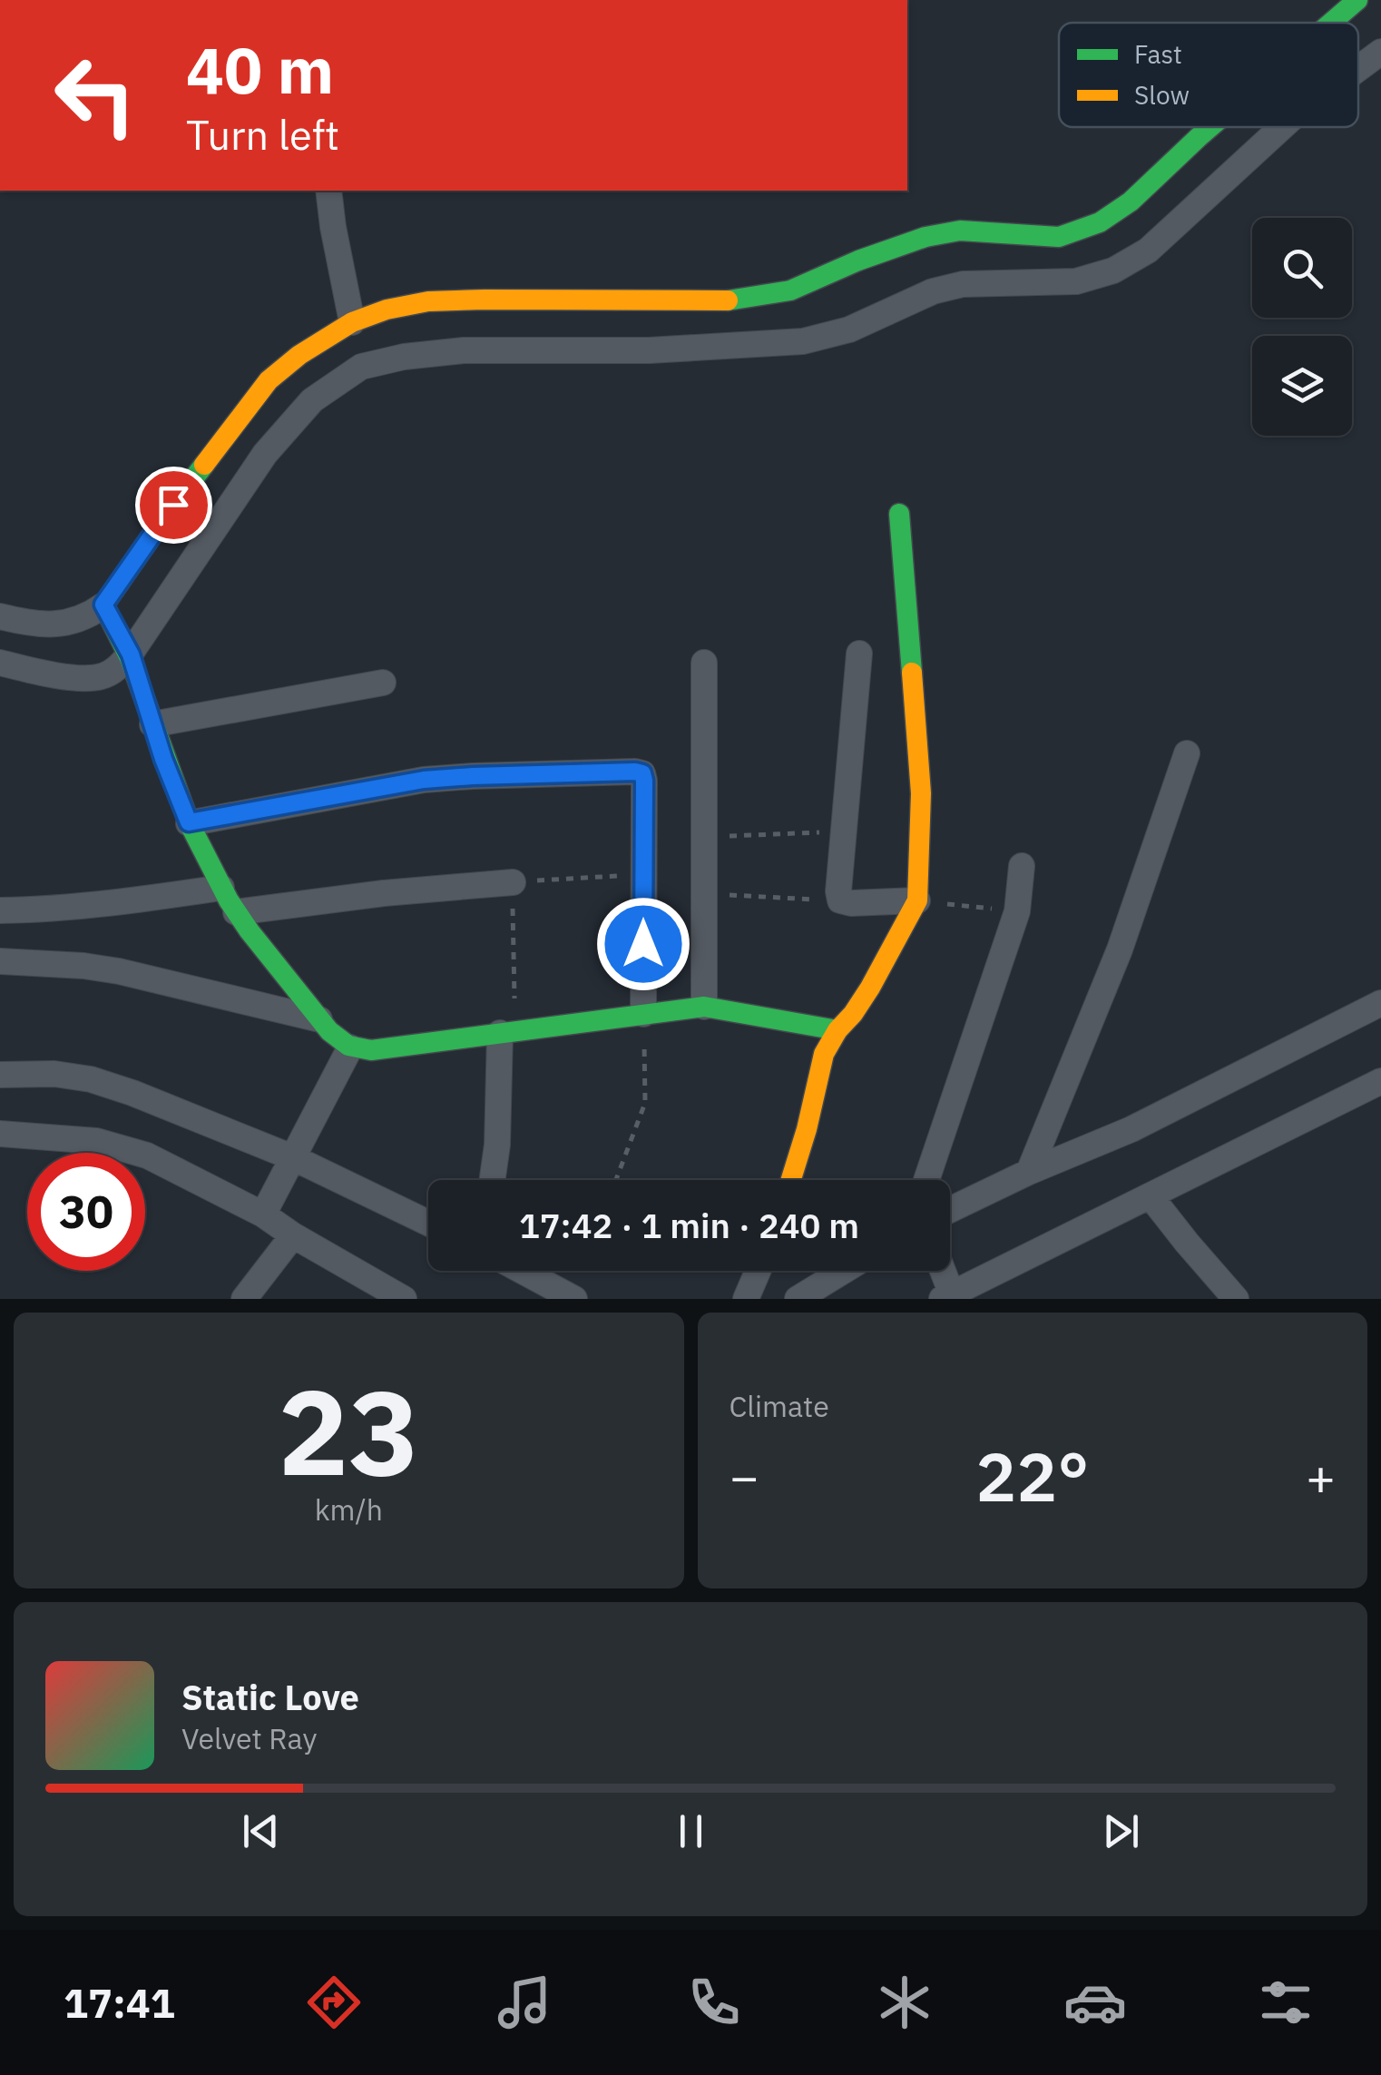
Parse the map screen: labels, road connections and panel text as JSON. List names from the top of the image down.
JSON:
{
  "legend": ["Fast", "Slow"],
  "page": {
    "turn": ["40 m", "Turn left"],
    "limit": "30",
    "trip": "17:42 · 1 min · 240 m",
    "tile": [
      ["23", "km/h"],
      "Climate"
    ],
    "heat": ["−", "22°", "+"],
    "song": ["Static Love", "Velvet Ray"],
    "tabs": "17:41"
  }
}
